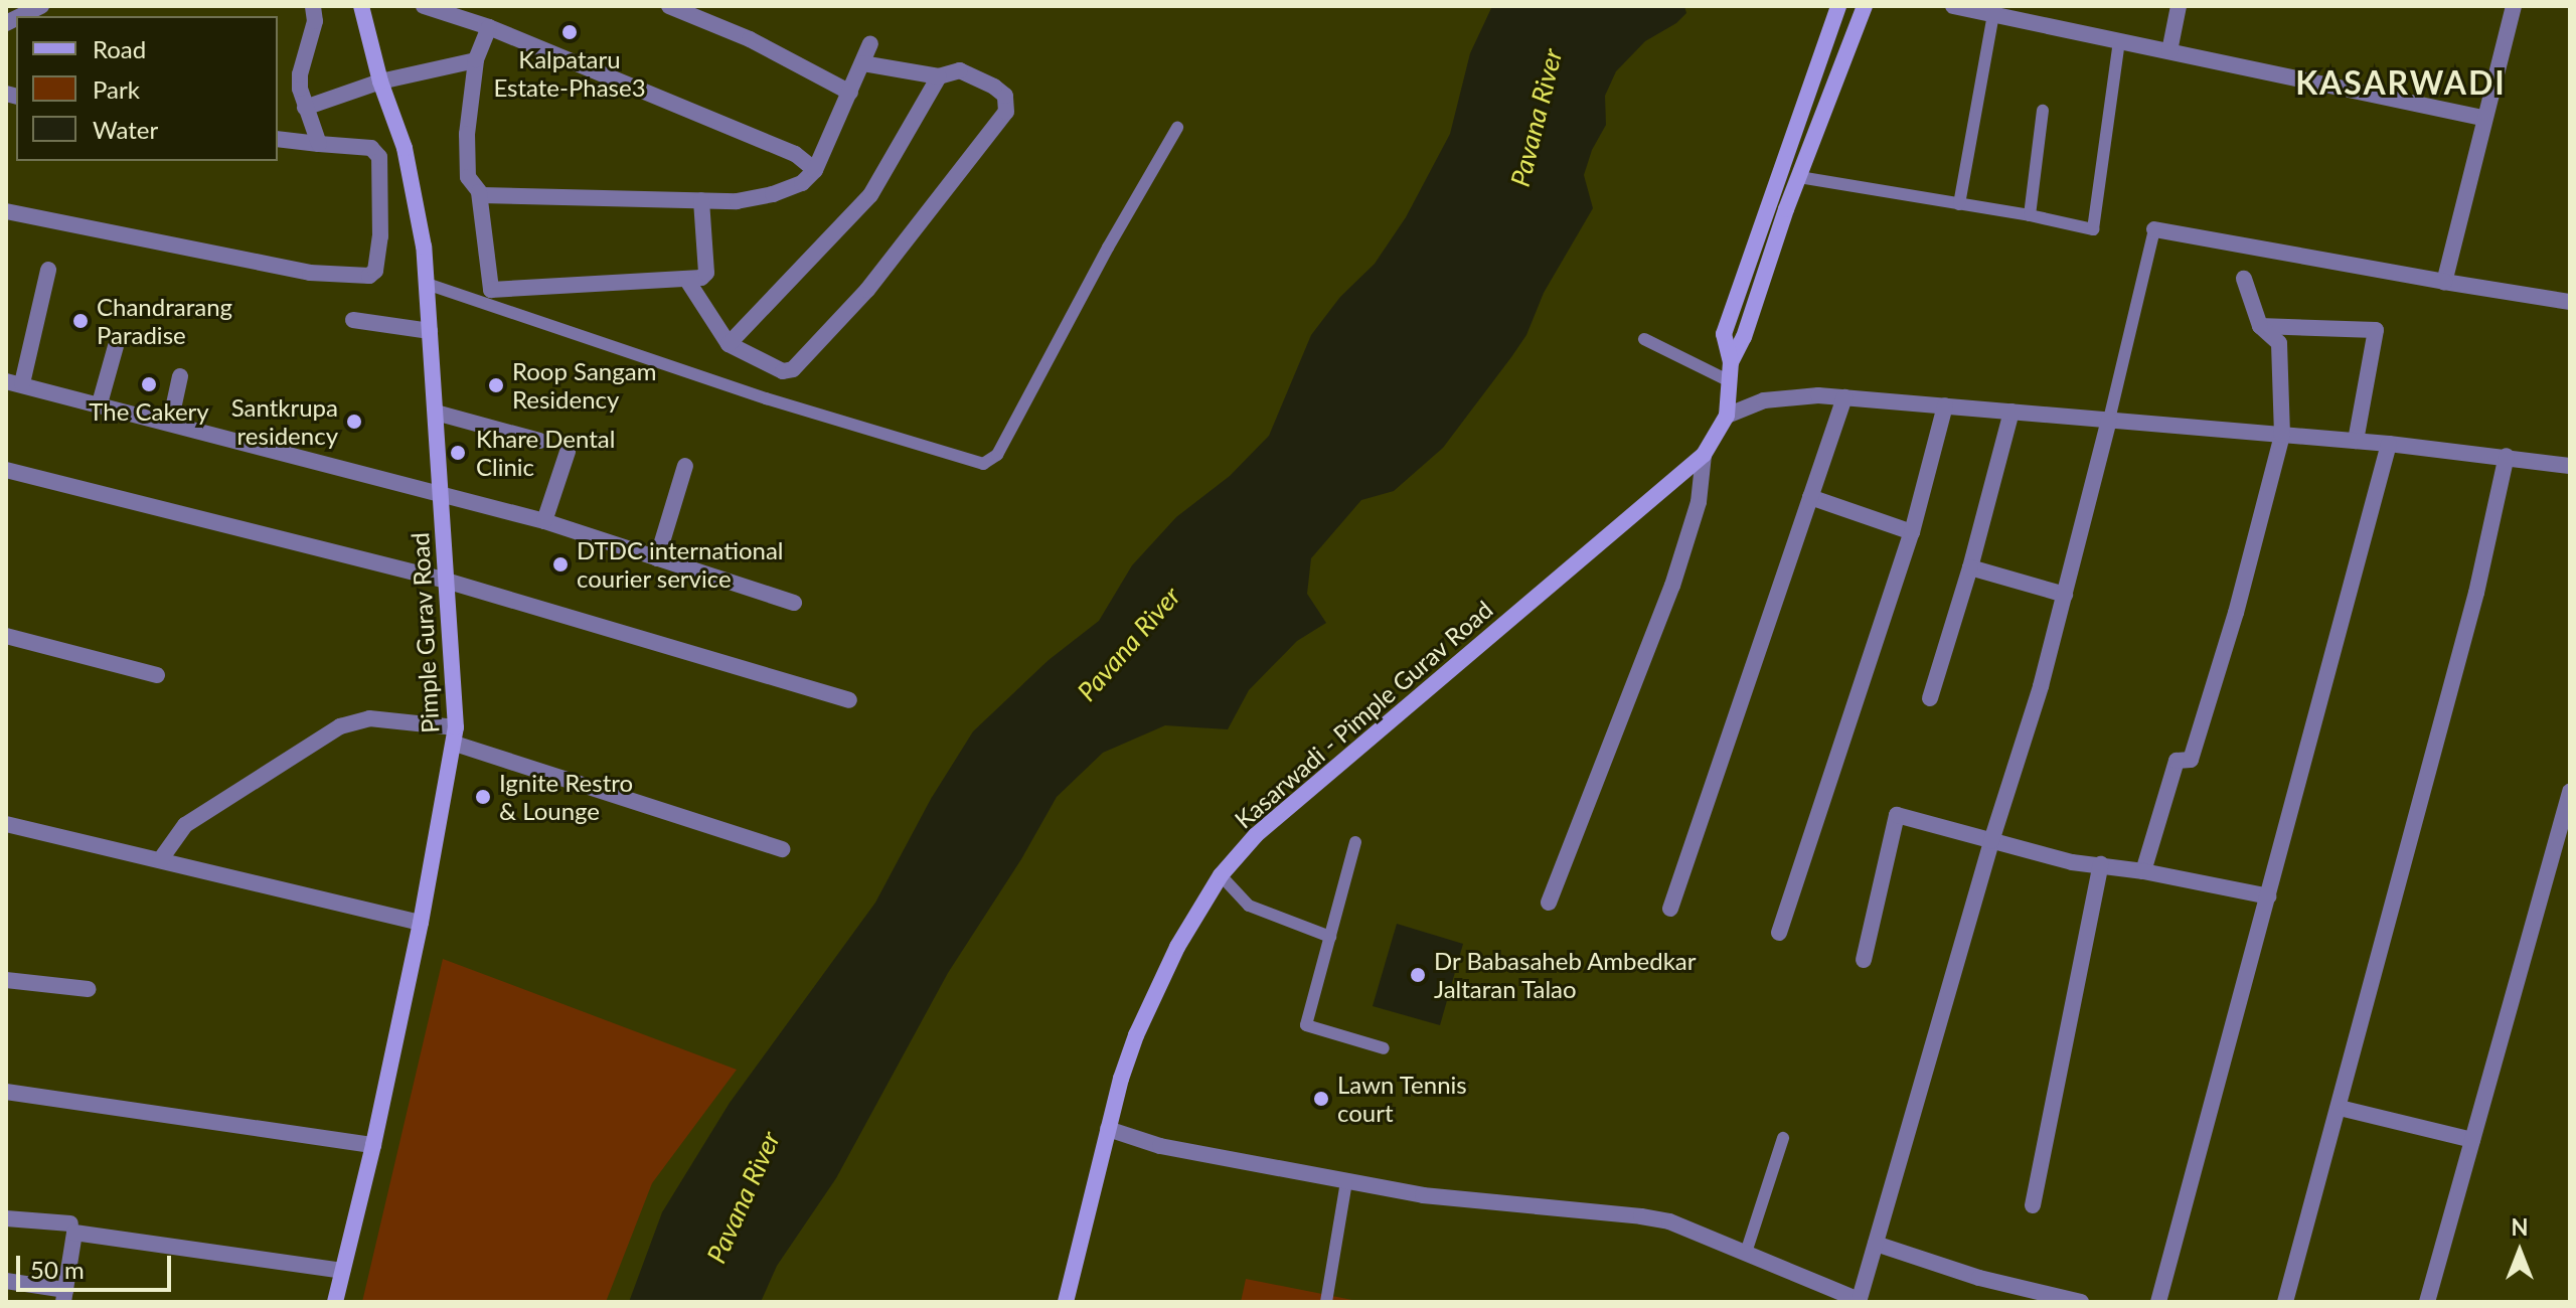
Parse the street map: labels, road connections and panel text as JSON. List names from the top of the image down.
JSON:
{
  "streets": {
    "street": ["Pimple Gurav Road", "Kasarwadi - Pimple Gurav Road"]
  },
  "districts": ["KASARWADI"],
  "water": ["Pavana River"],
  "places": [
    "Kalpataru Estate-Phase3",
    "Chandrarang Paradise",
    "The Cakery",
    "Roop Sangam Residency",
    "Santkrupa residency",
    "Khare Dental Clinic",
    "DTDC international courier service",
    "Ignite Restro & Lounge",
    "Dr Babasaheb Ambedkar Jaltaran Talao",
    "Lawn Tennis court"
  ],
  "legend": ["Road", "Park", "Water"],
  "scale_bar": "50 m",
  "north": "top"
}
